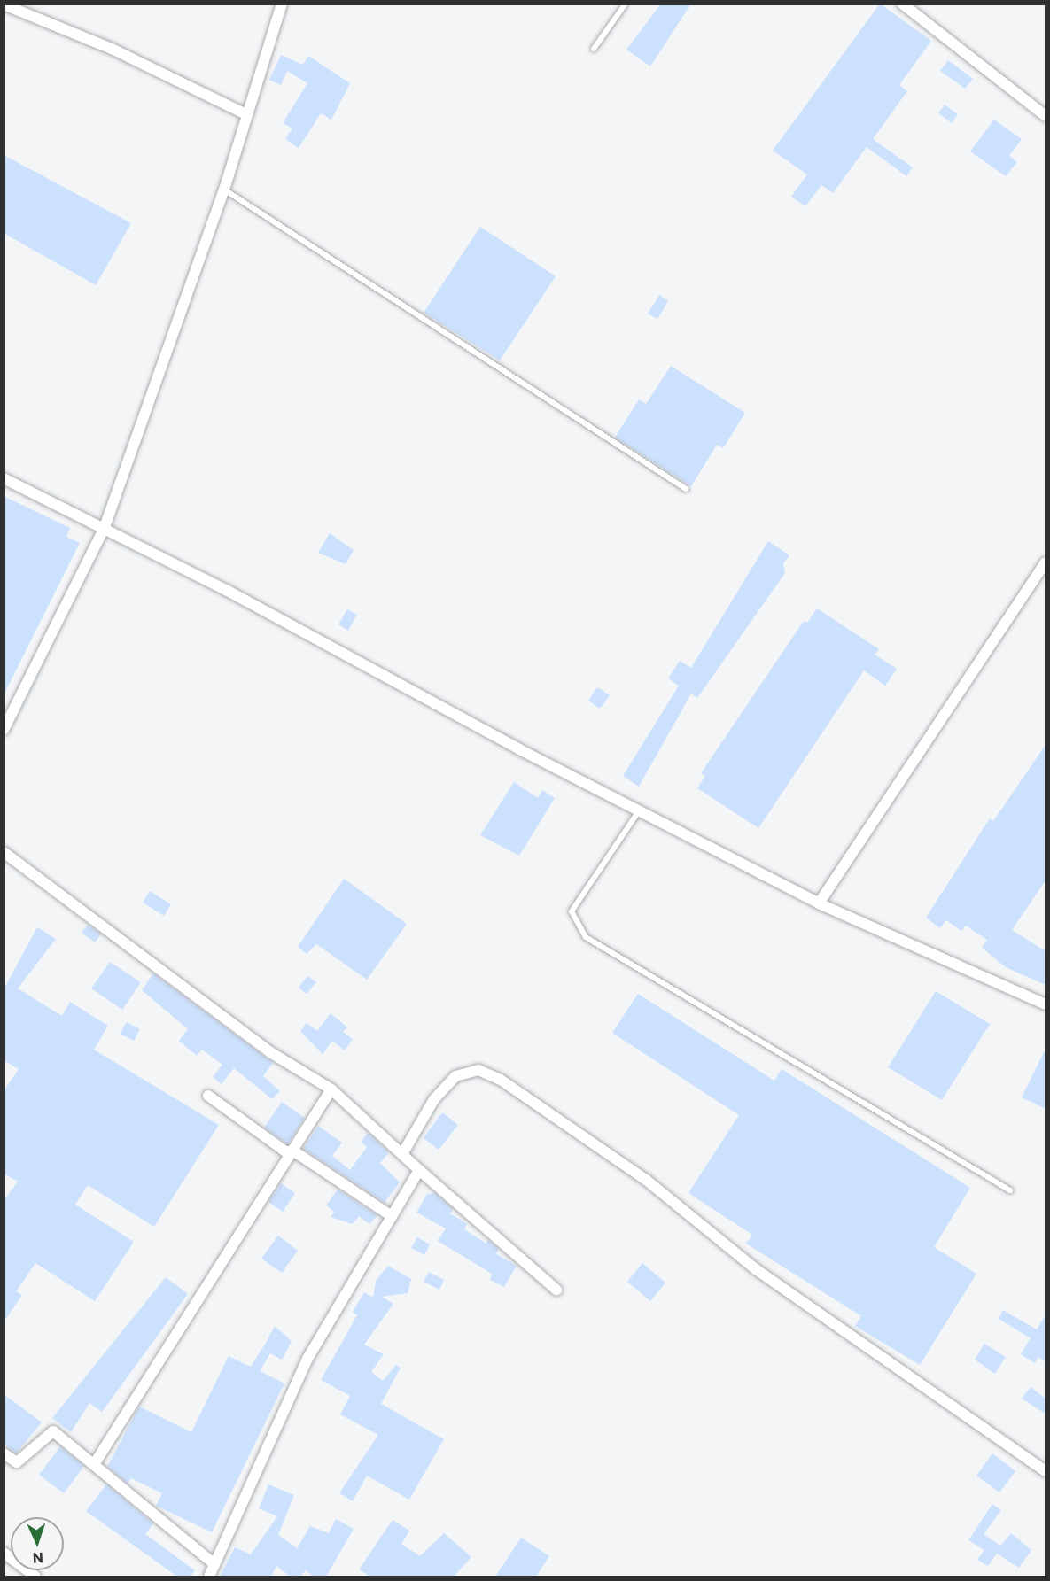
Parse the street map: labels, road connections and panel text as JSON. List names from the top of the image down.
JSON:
{
  "north": "bottom"
}
